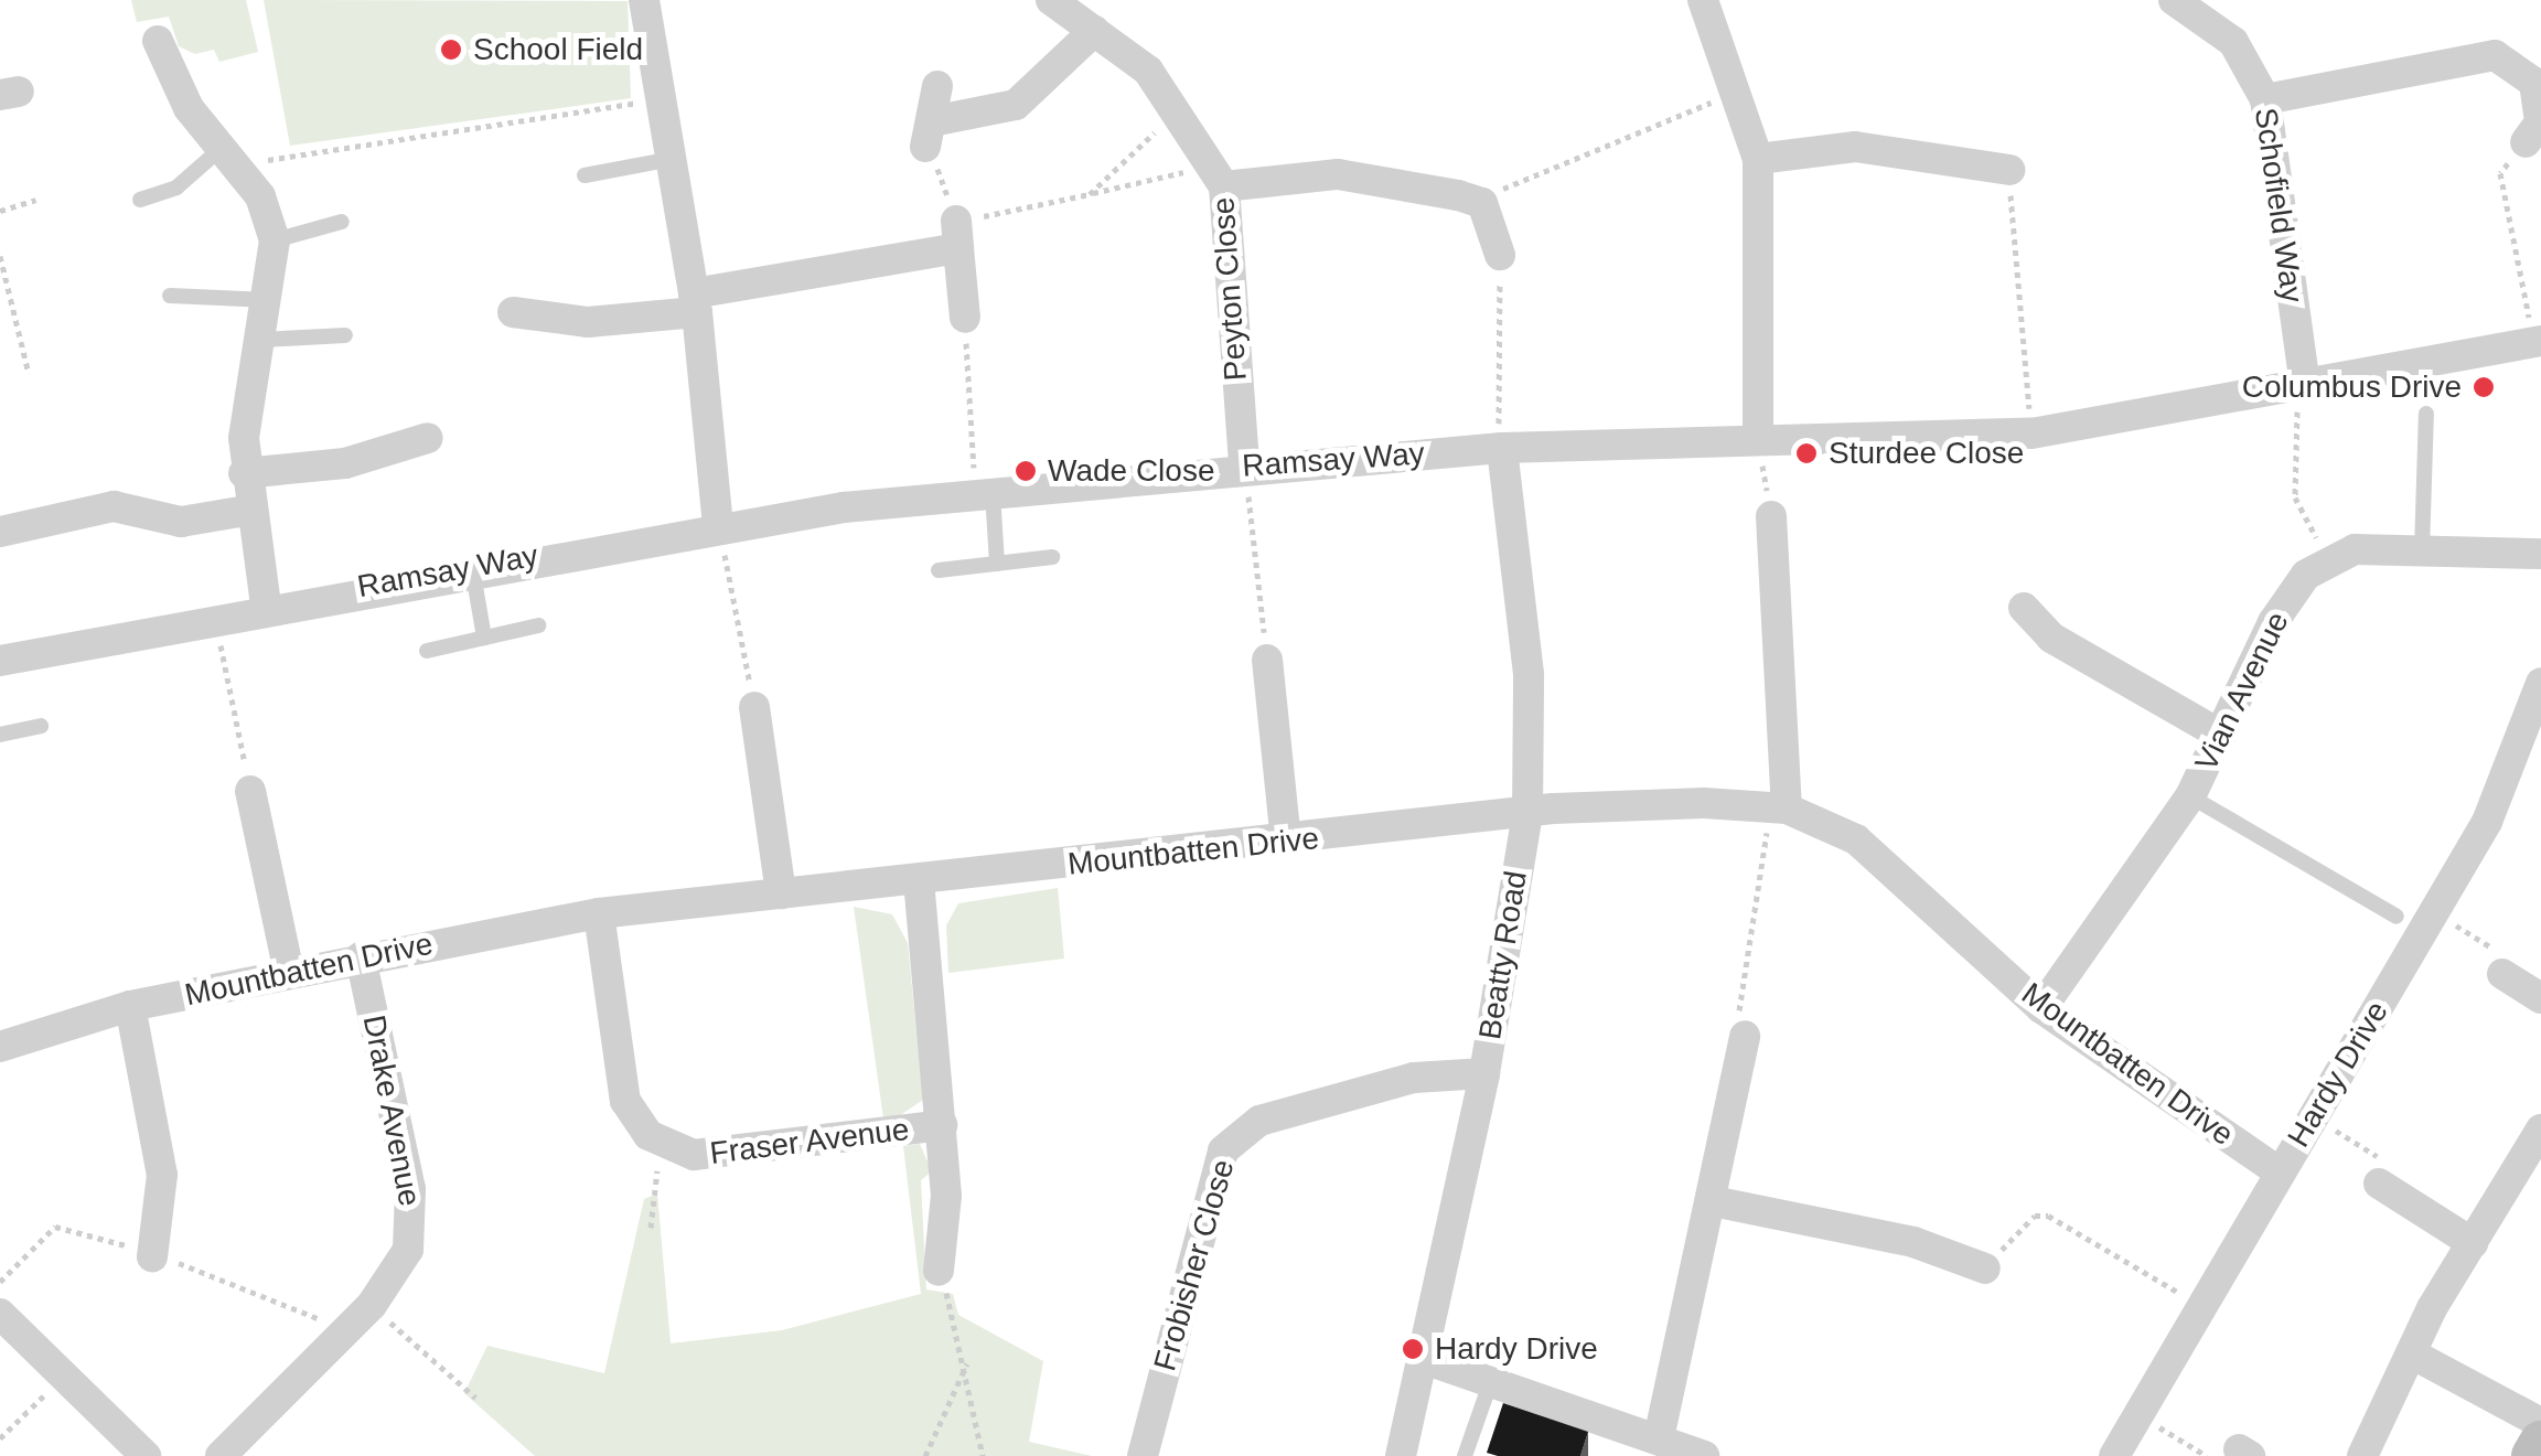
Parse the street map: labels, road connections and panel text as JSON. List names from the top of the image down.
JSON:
{
  "streets": {
    "street": [
      "Schofield Way",
      "Peyton Close",
      "Ramsay Way",
      "Vian Avenue",
      "Mountbatten Drive",
      "Beatty Road",
      "Hardy Drive",
      "Drake Avenue",
      "Fraser Avenue",
      "Frobisher Close"
    ]
  },
  "crossings": [
    ["Schofield Way", "Ramsay Way"],
    ["Peyton Close", "Ramsay Way"],
    ["Ramsay Way", "Beatty Road"],
    ["Vian Avenue", "Mountbatten Drive"],
    ["Mountbatten Drive", "Beatty Road"],
    ["Mountbatten Drive", "Hardy Drive"],
    ["Mountbatten Drive", "Drake Avenue"],
    ["Mountbatten Drive", "Fraser Avenue"],
    ["Beatty Road", "Frobisher Close"]
  ],
  "places": [
    "School Field",
    "Columbus Drive",
    "Sturdee Close",
    "Wade Close",
    "Hardy Drive"
  ]
}
